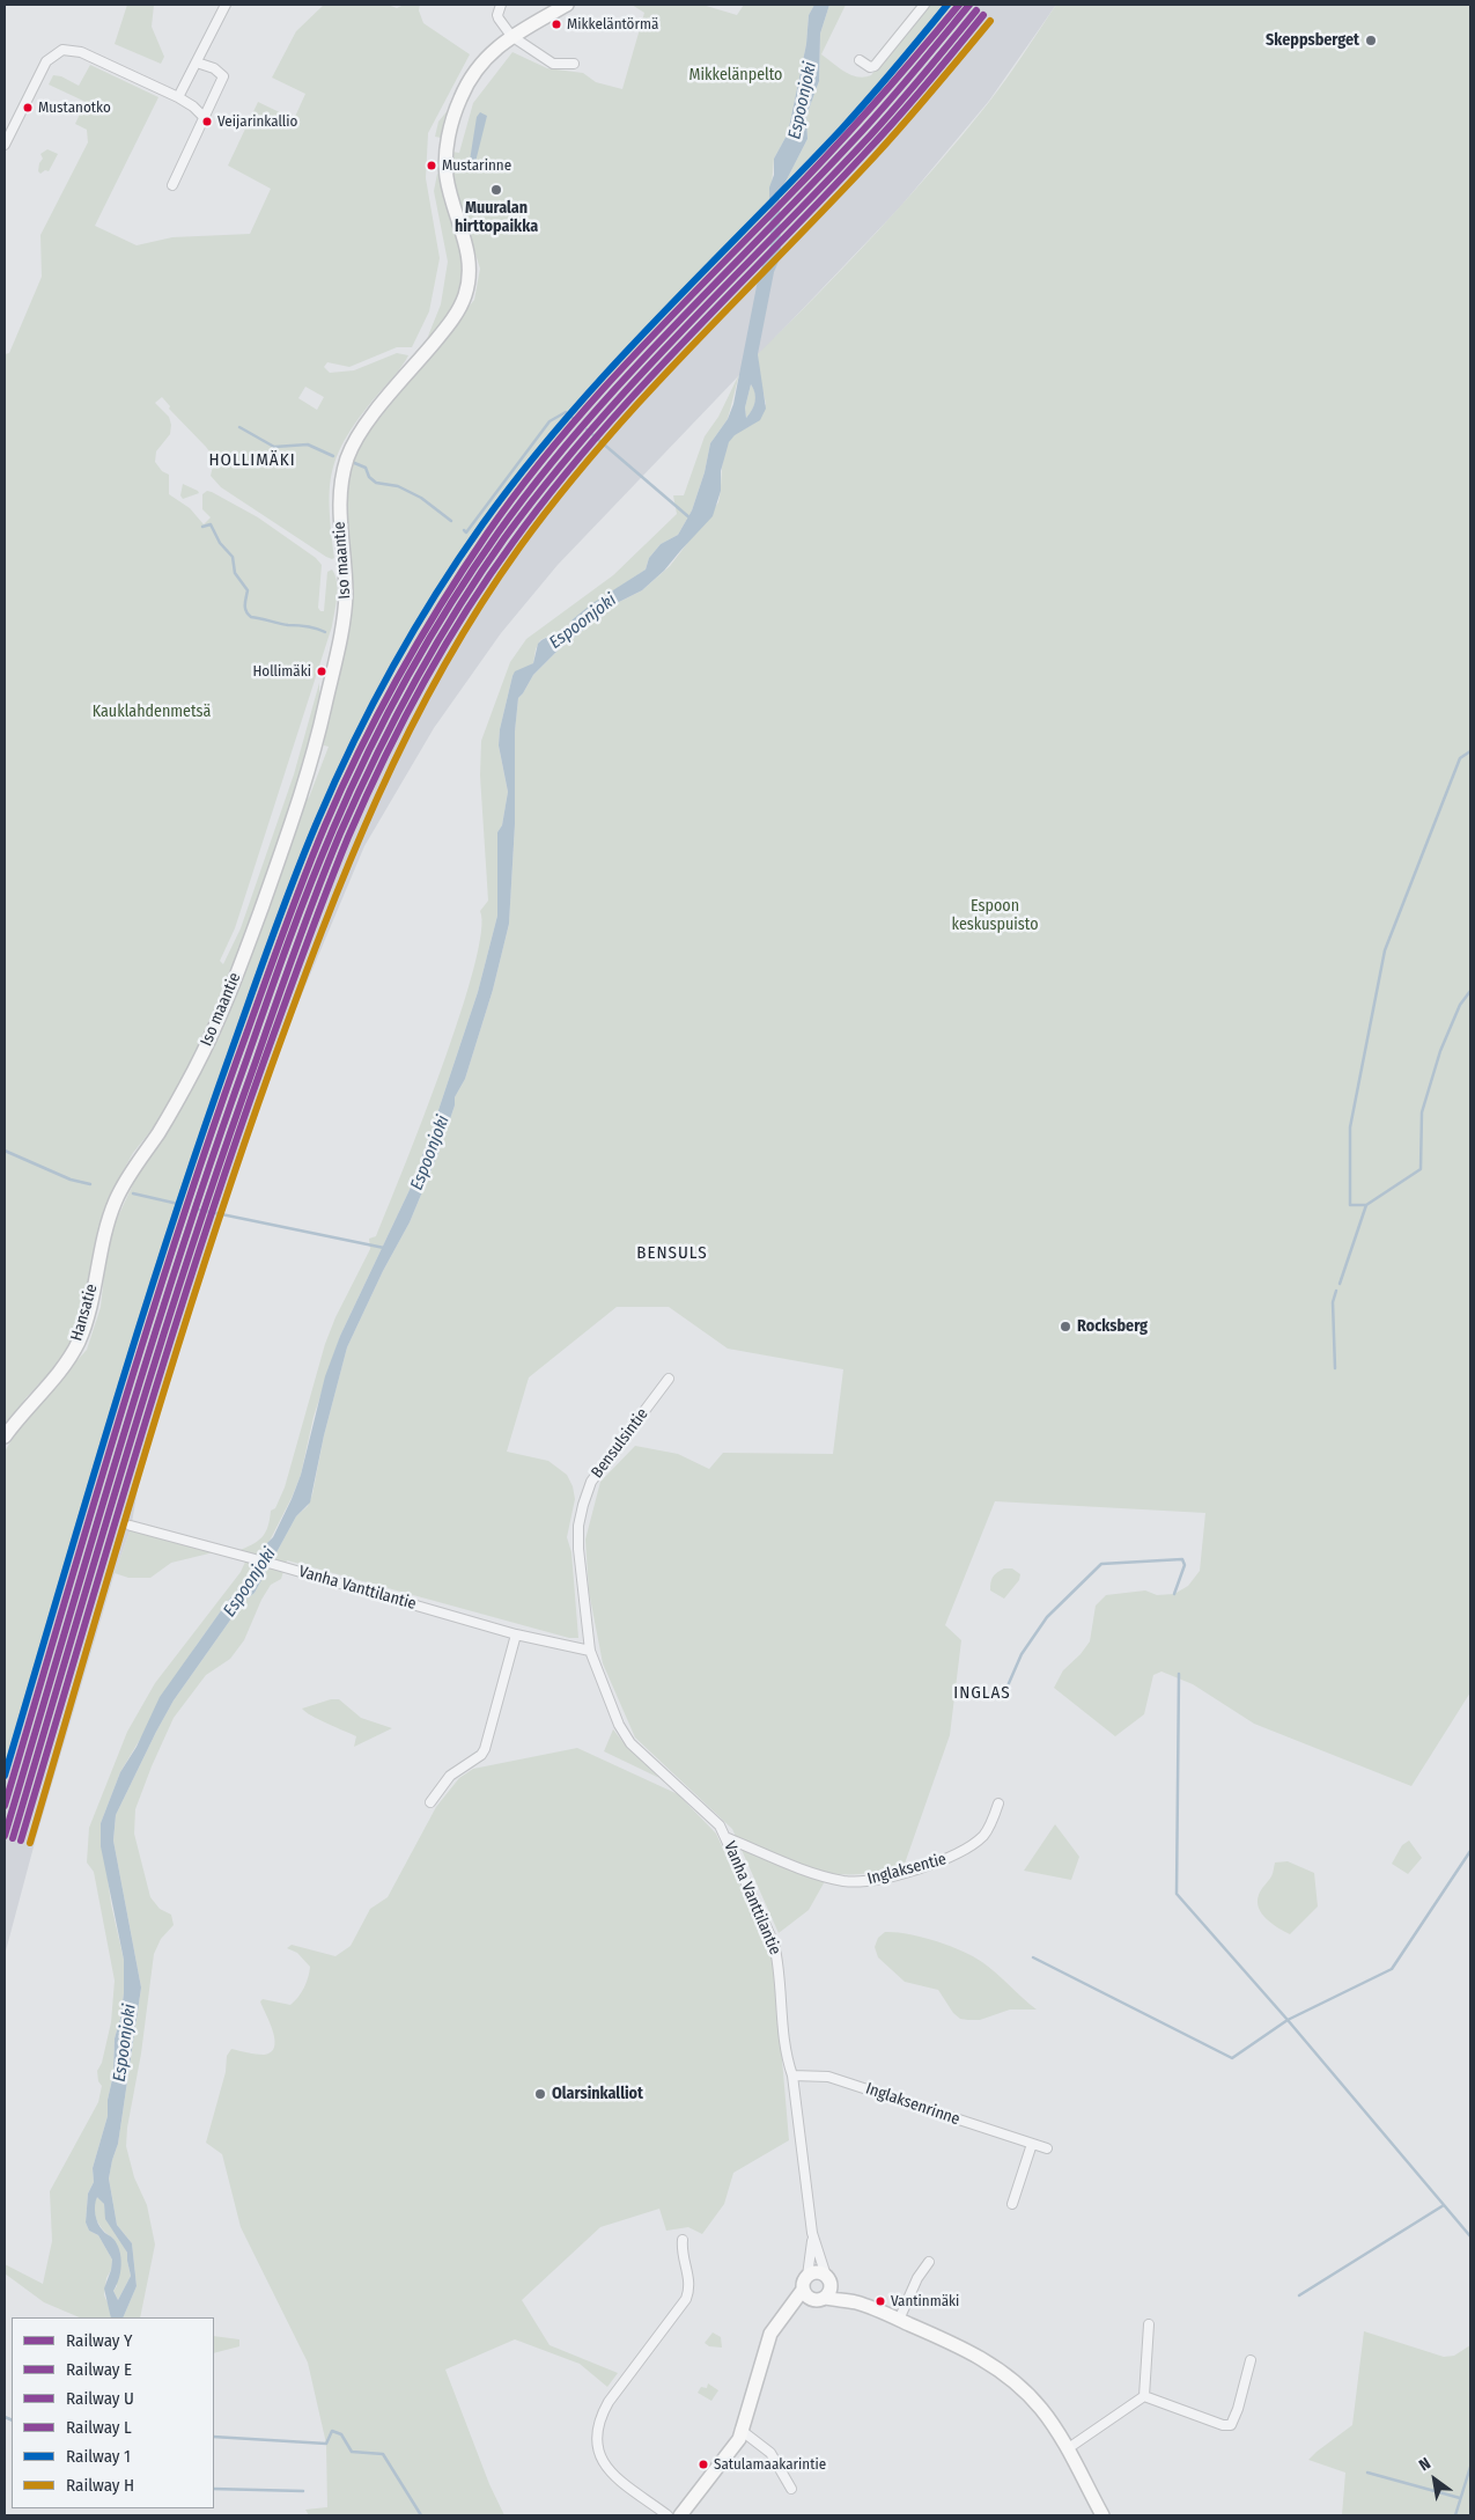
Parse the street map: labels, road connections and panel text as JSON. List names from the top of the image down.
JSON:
{
  "streets": {
    "main road": ["Iso maantie", "Hansatie"],
    "street": [
      "Bensulsintie",
      "Vanha Vanttilantie",
      "Inglaksentie",
      "Inglaksenrinne"
    ]
  },
  "crossings": [
    ["Iso maantie", "Hansatie"],
    ["Bensulsintie", "Vanha Vanttilantie"],
    ["Vanha Vanttilantie", "Inglaksentie"],
    ["Vanha Vanttilantie", "Inglaksenrinne"]
  ],
  "districts": ["HOLLIMÄKI", "BENSULS", "INGLAS"],
  "water": ["Espoonjoki"],
  "parks": ["Mikkelänpelto", "Kauklahdenmetsä", "Espoon keskuspuisto"],
  "places": [
    "Mikkeläntörmä",
    "Skeppsberget",
    "Mustanotko",
    "Veijarinkallio",
    "Mustarinne",
    "Muuralan hirttopaikka",
    "Hollimäki",
    "Rocksberg",
    "Olarsinkalliot",
    "Vantinmäki",
    "Satulamaakarintie"
  ],
  "lines": [
    "rail line Y",
    "rail line U",
    "rail line 1",
    "rail line E",
    "rail line L",
    "rail line H"
  ],
  "legend": [
    "Railway Y",
    "Railway E",
    "Railway U",
    "Railway L",
    "Railway 1",
    "Railway H"
  ],
  "north": "top left"
}
